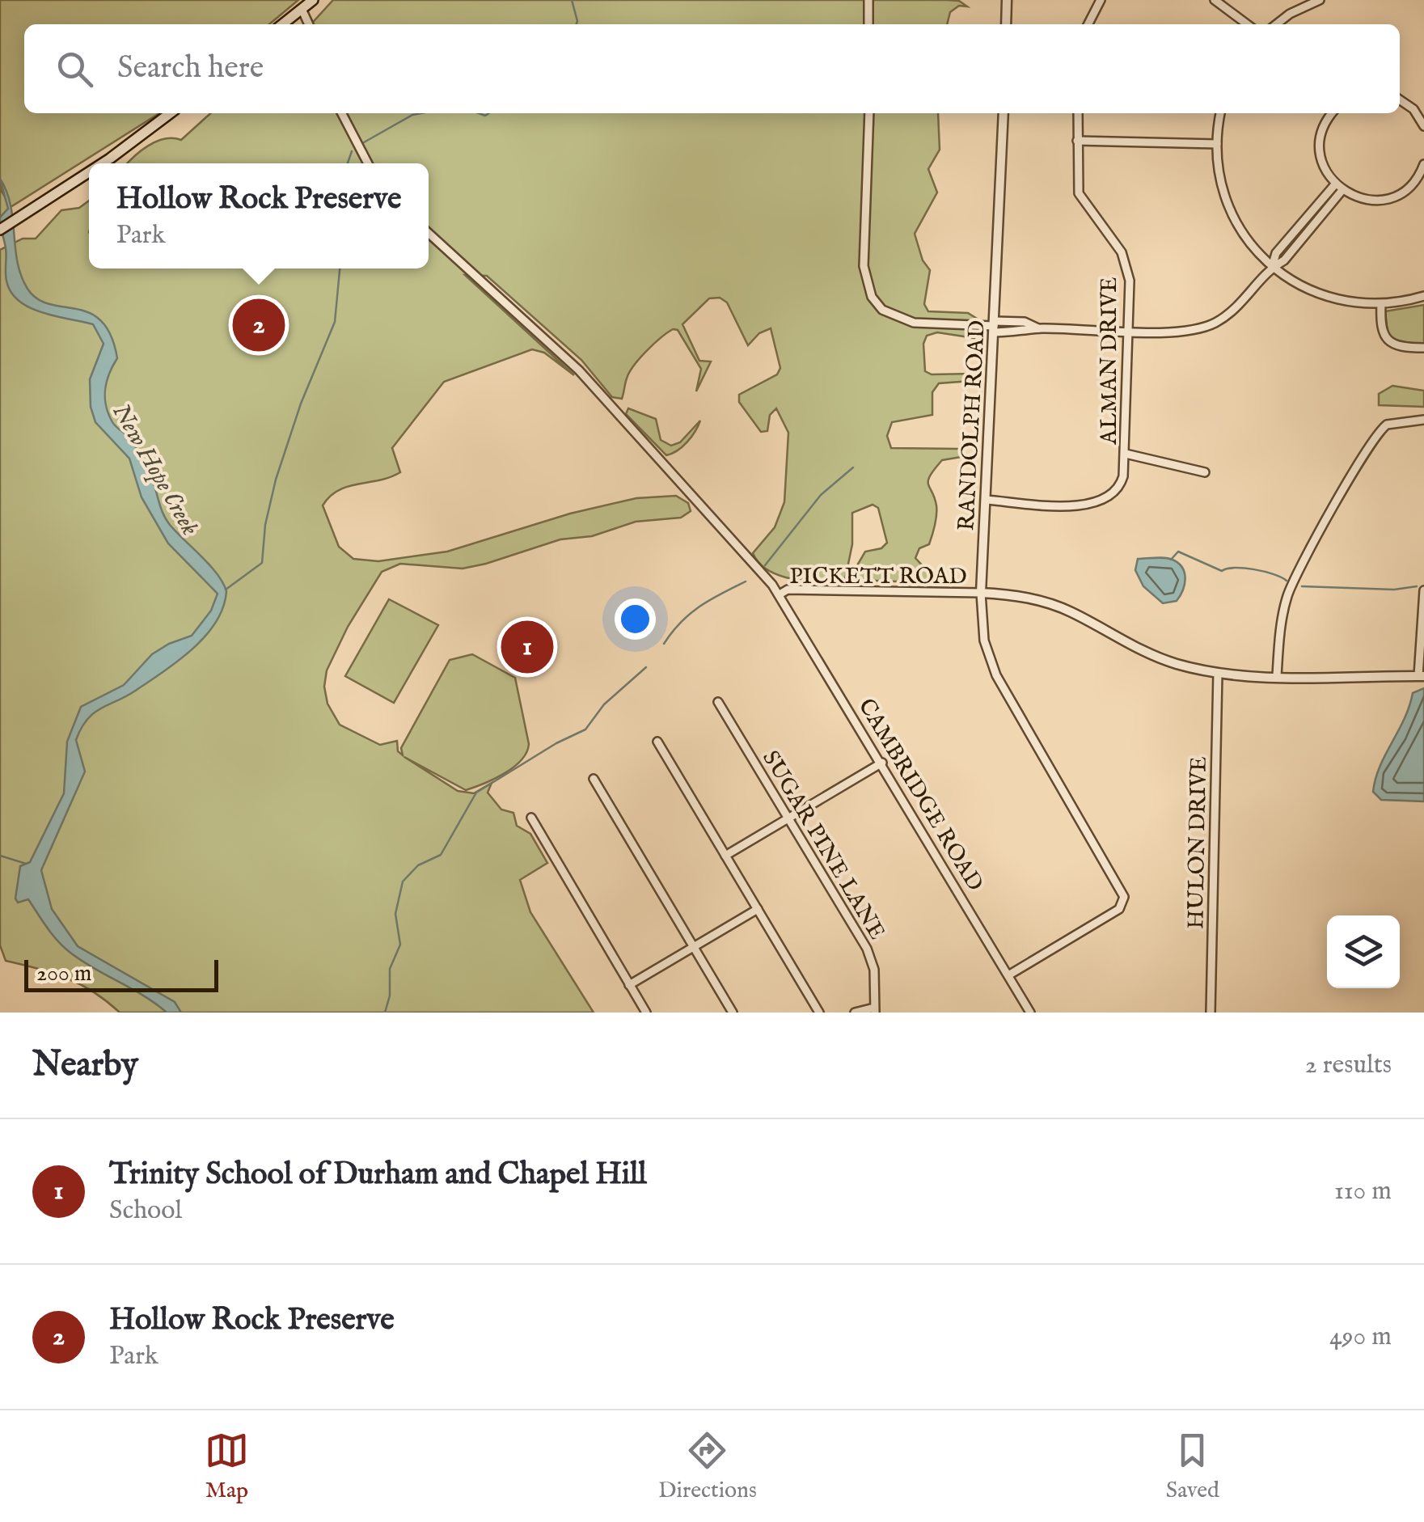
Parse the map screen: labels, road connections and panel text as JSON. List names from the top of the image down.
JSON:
{
  "streets": {
    "street": [
      "ALMAN DRIVE",
      "RANDOLPH ROAD",
      "PICKETT ROAD",
      "CAMBRIDGE ROAD",
      "HULON DRIVE",
      "SUGAR PINE LANE"
    ]
  },
  "crossings": [
    ["ALMAN DRIVE", "RANDOLPH ROAD"],
    ["RANDOLPH ROAD", "PICKETT ROAD"],
    ["RANDOLPH ROAD", "CAMBRIDGE ROAD"],
    ["PICKETT ROAD", "CAMBRIDGE ROAD"],
    ["PICKETT ROAD", "HULON DRIVE"]
  ],
  "water": ["New Hope Creek"],
  "scale_bar": "200 m",
  "page": {
    "search": "Search here",
    "popup": ["Hollow Rock Preserve", "Park"],
    "pins": ["2", "1"],
    "scale": "200 m",
    "heading": ["Nearby", "2 results"],
    "list": [
      {
        "mark": "1",
        "name": "Trinity School of Durham and Chapel Hill",
        "note": "School",
        "value": "110 m"
      },
      {
        "mark": "2",
        "name": "Hollow Rock Preserve",
        "note": "Park",
        "value": "490 m"
      }
    ],
    "nav": ["Map", "Directions", "Saved"]
  }
}
